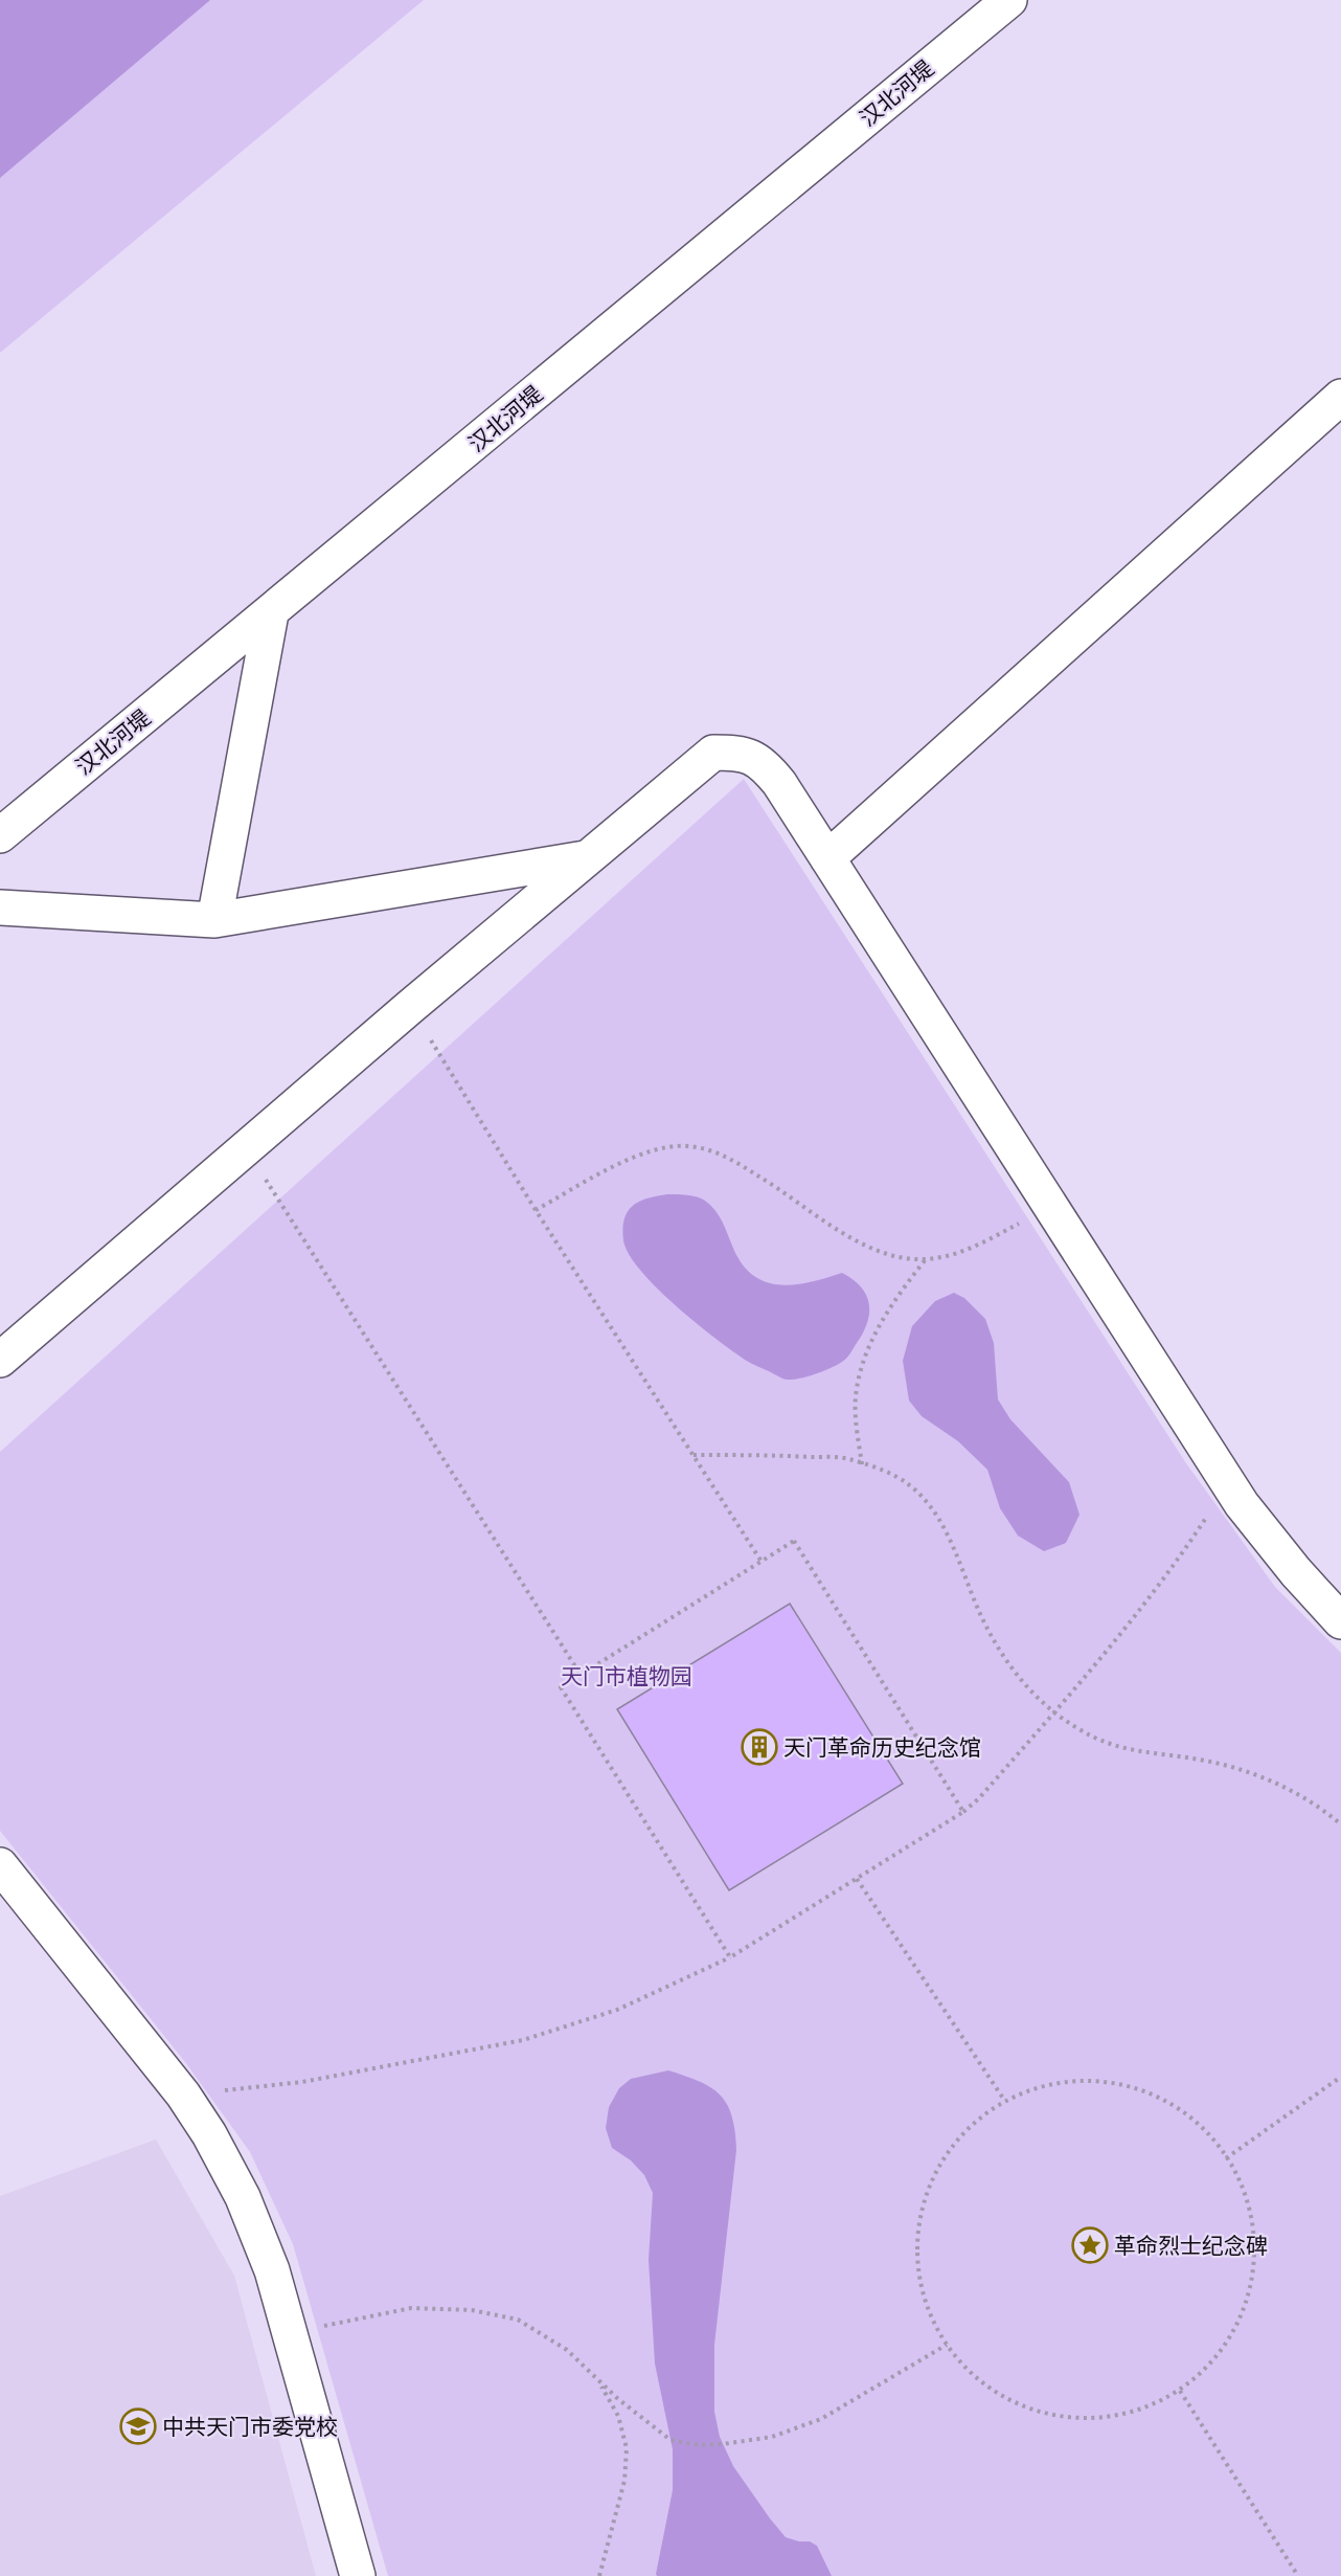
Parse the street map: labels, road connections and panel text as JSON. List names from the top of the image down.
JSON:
{
  "streets": {
    "street": ["汉北河堤"]
  },
  "parks": ["天门市植物园"],
  "places": {
    "building": ["天门革命历史纪念馆"],
    "place": ["革命烈士纪念碑"],
    "school or university": ["中共天门市委党校"]
  }
}
